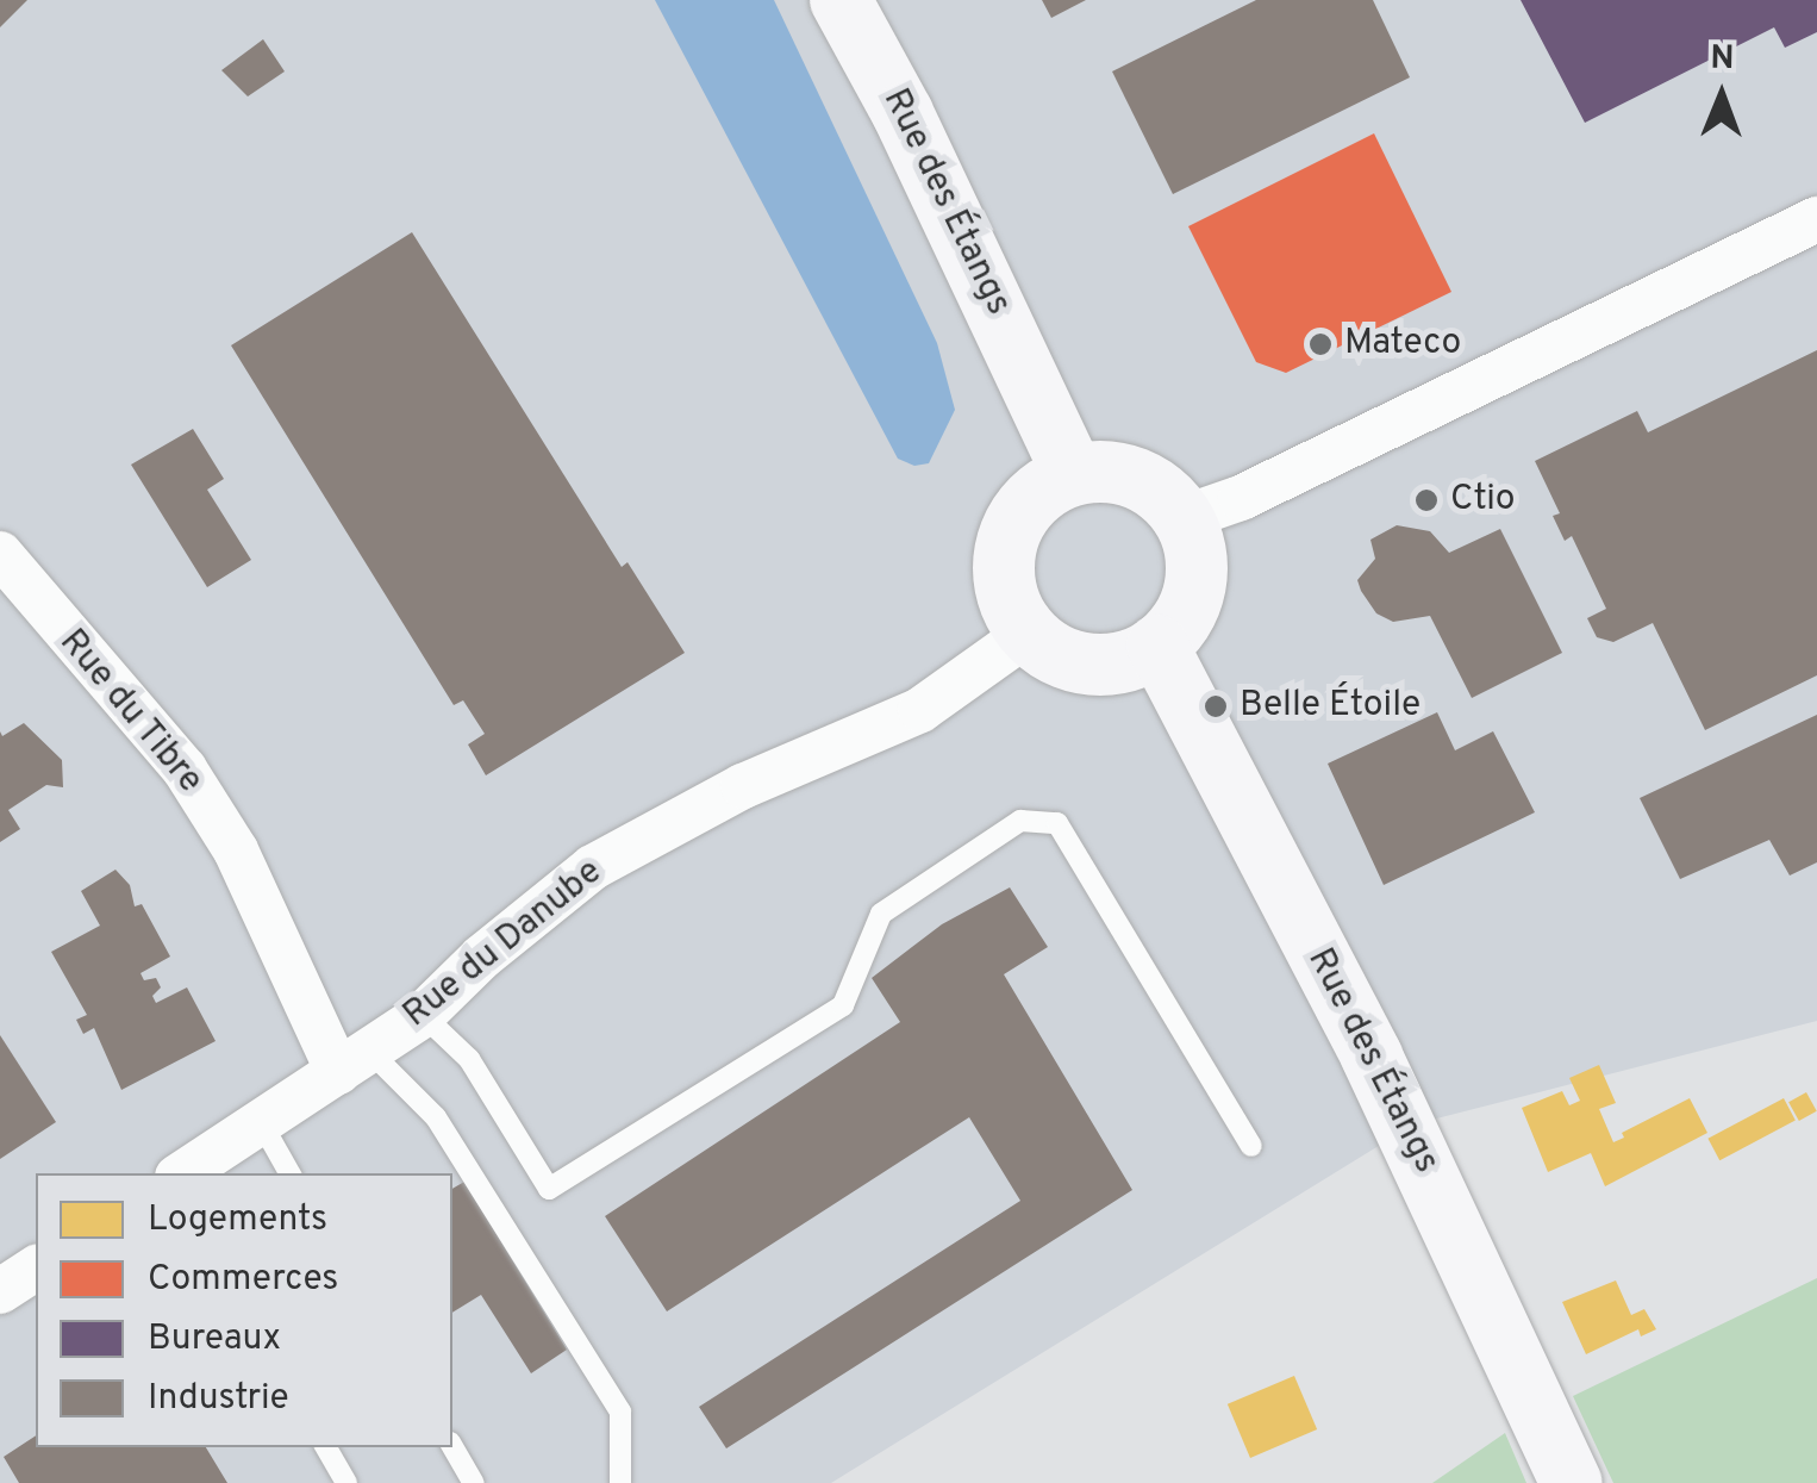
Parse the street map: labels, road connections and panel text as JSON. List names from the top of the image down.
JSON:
{
  "streets": {
    "main road": ["Rue des Étangs"],
    "street": ["Rue du Tibre", "Rue du Danube"]
  },
  "crossings": [
    ["Rue des Étangs", "Rue du Danube"],
    ["Rue du Tibre", "Rue du Danube"]
  ],
  "places": ["Mateco", "Ctio", "Belle Étoile"],
  "legend": [
    "Logements",
    "Commerces",
    "Bureaux",
    "Industrie"
  ],
  "north": "top"
}
